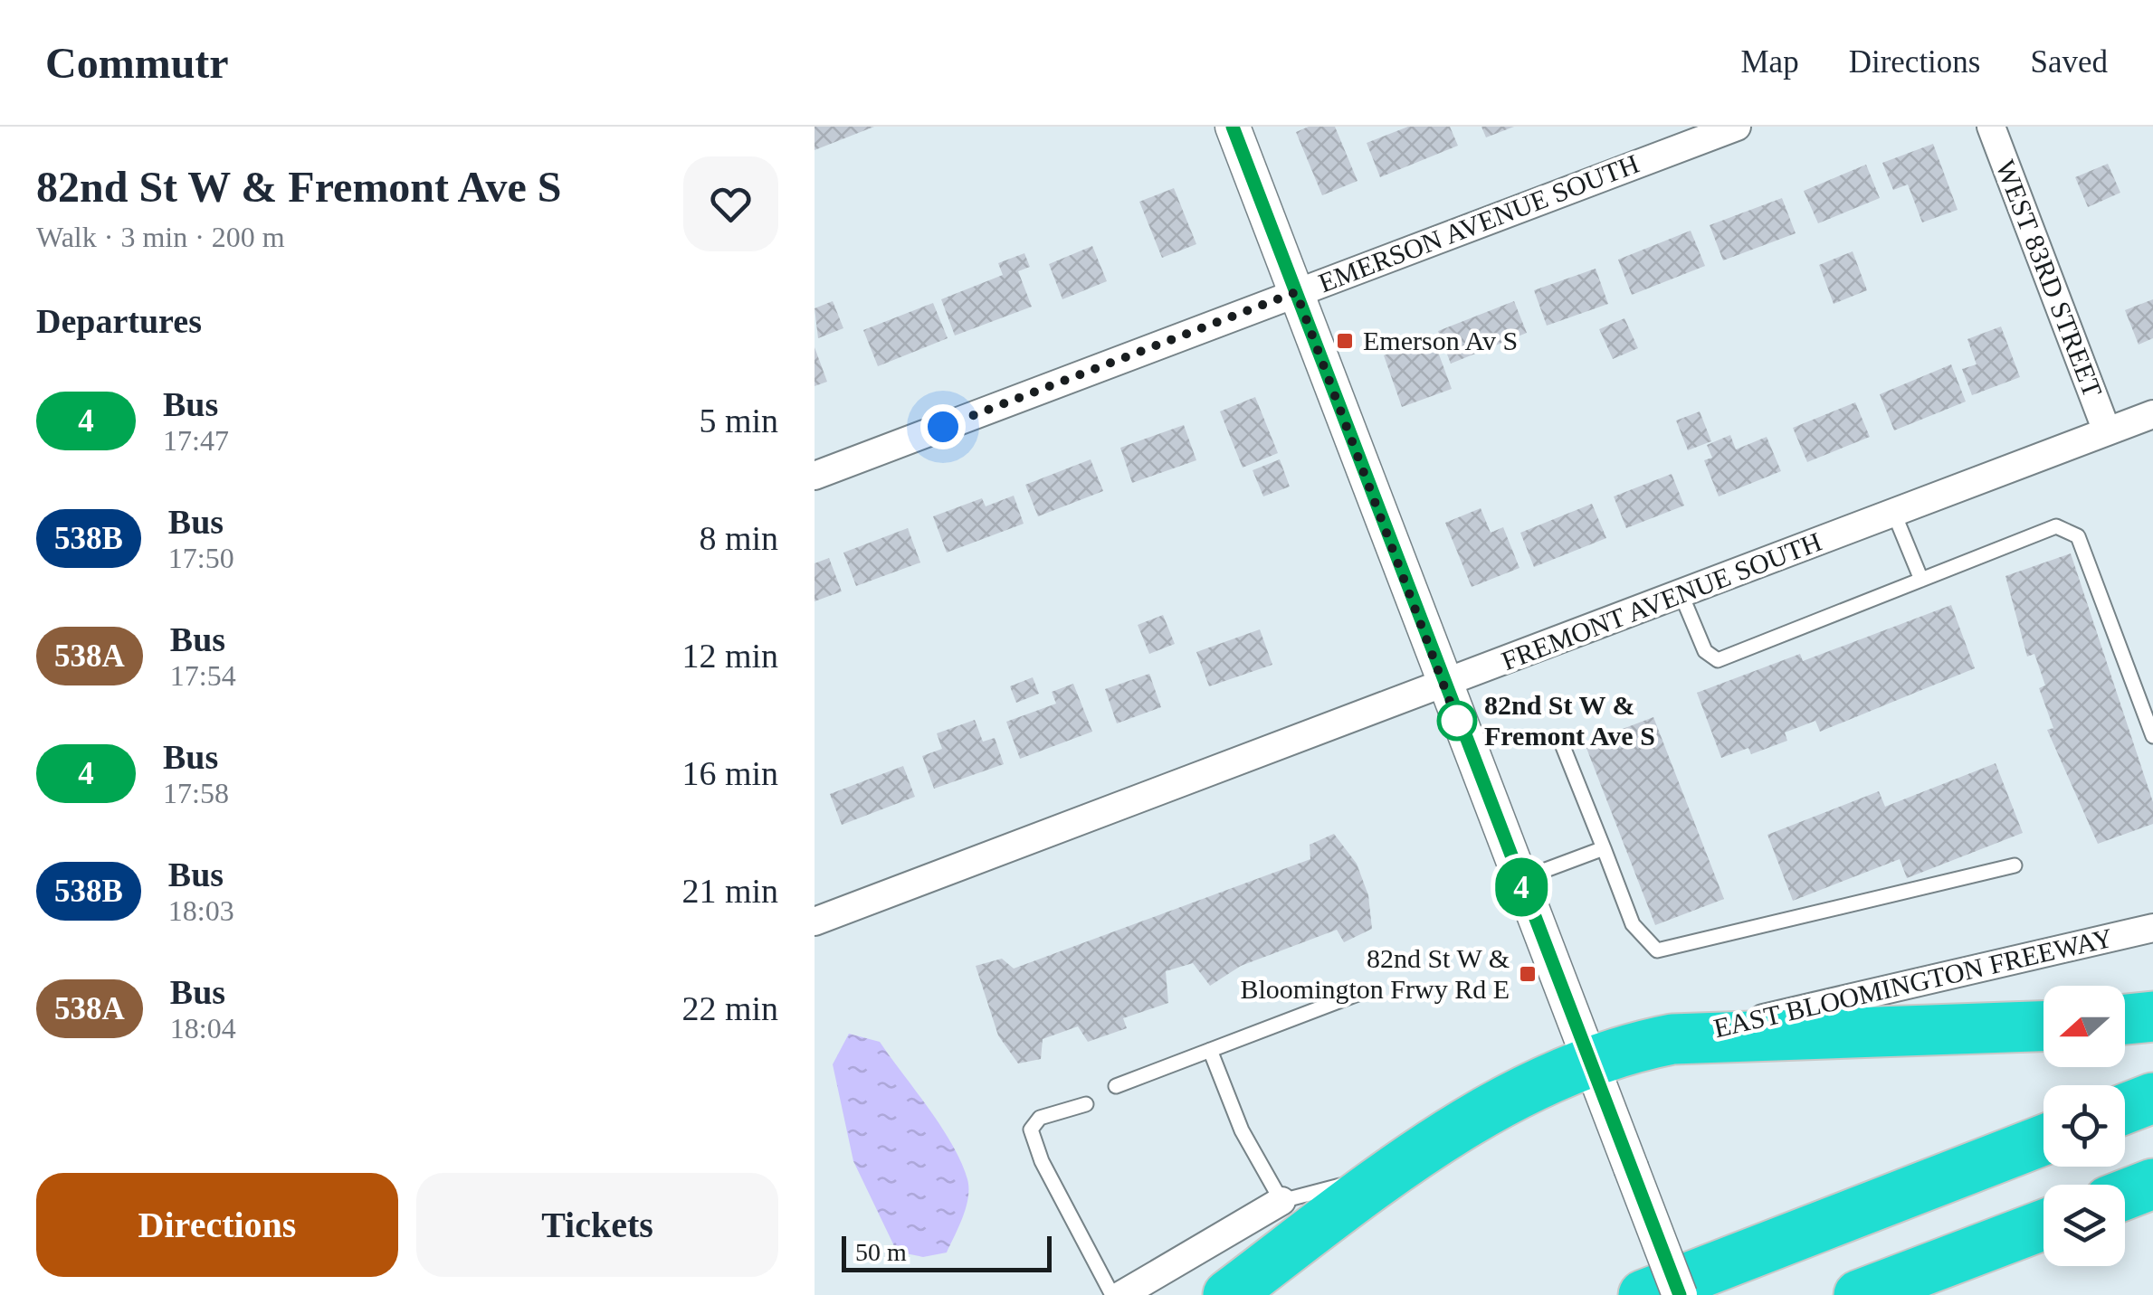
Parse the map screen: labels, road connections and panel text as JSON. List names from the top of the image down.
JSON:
{
  "streets": {
    "street": [
      "EMERSON AVENUE SOUTH",
      "WEST 83RD STREET",
      "FREMONT AVENUE SOUTH",
      "EAST BLOOMINGTON FREEWAY"
    ]
  },
  "crossings": [
    ["WEST 83RD STREET", "FREMONT AVENUE SOUTH"]
  ],
  "places": {
    "transit": ["Emerson Av S", "82nd St W & Bloomington Frwy Rd E"],
    "other": ["82nd St W & Fremont Ave S"]
  },
  "lines": ["bus line 4"],
  "scale_bar": "50 m",
  "north": "left",
  "page": {
    "header": "Commutr",
    "nav": ["Map", "Directions", "Saved"],
    "heading": [
      ["82nd St W & Fremont Ave S", "Walk · 3 min · 200 m"],
      "Departures"
    ],
    "on_map": "4",
    "list": [
      {
        "mark": "4",
        "name": "Bus",
        "note": "17:47",
        "value": "5 min"
      },
      {
        "mark": "538B",
        "name": "Bus",
        "note": "17:50",
        "value": "8 min"
      },
      {
        "mark": "538A",
        "name": "Bus",
        "note": "17:54",
        "value": "12 min"
      },
      {
        "mark": "4",
        "name": "Bus",
        "note": "17:58",
        "value": "16 min"
      },
      {
        "mark": "538B",
        "name": "Bus",
        "note": "18:03",
        "value": "21 min"
      },
      {
        "mark": "538A",
        "name": "Bus",
        "note": "18:04",
        "value": "22 min"
      }
    ],
    "buttons": ["Directions", "Tickets"],
    "scale": "50 m"
  }
}
